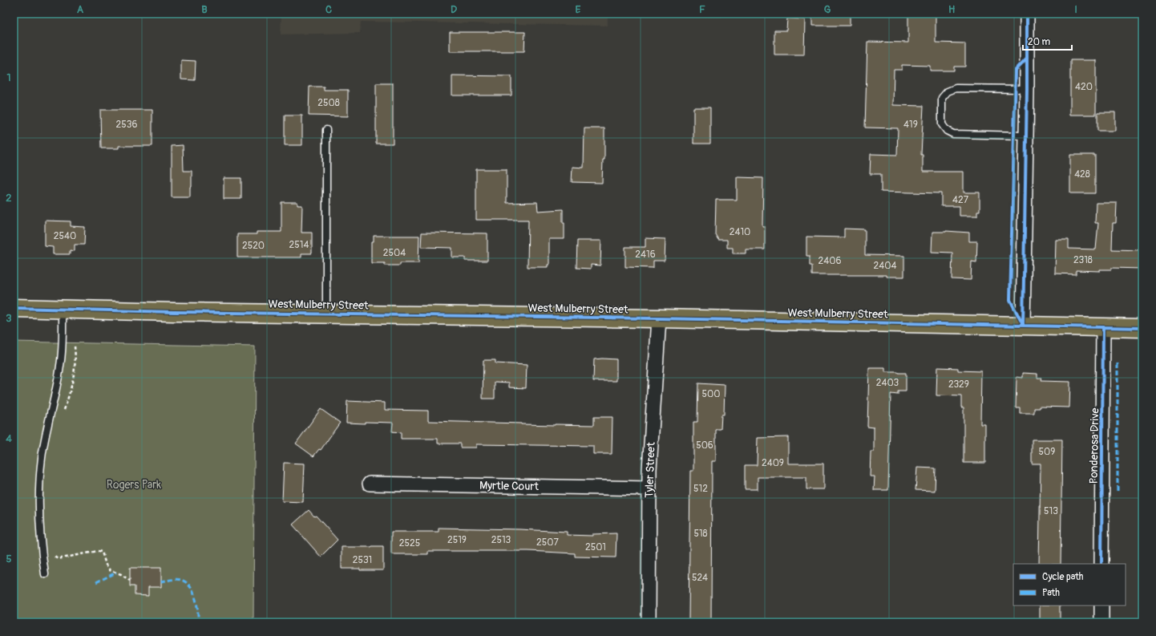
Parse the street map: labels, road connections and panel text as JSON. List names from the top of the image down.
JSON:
{
  "streets": {
    "main road": ["West Mulberry Street"],
    "street": ["Ponderosa Drive", "Tyler Street", "Myrtle Court"]
  },
  "crossings": [
    ["West Mulberry Street", "Ponderosa Drive"],
    ["West Mulberry Street", "Tyler Street"],
    ["Tyler Street", "Myrtle Court"]
  ],
  "parks": ["Rogers Park"],
  "house_numbers": [
    "420",
    "2508",
    "2536",
    "419",
    "428",
    "427",
    "2410",
    "2540",
    "2514",
    "2520",
    "2504",
    "2416",
    "2318",
    "2406",
    "2404",
    "2403",
    "2329",
    "500",
    "506",
    "509",
    "2409",
    "512",
    "513",
    "518",
    "2519",
    "2513",
    "2507",
    "2525",
    "2501",
    "2531",
    "524"
  ],
  "legend": ["Cycle path", "Path"],
  "scale_bar": "20 m",
  "grid": {
    "columns": [
      "A",
      "B",
      "C",
      "D",
      "E",
      "F",
      "G",
      "H",
      "I"
    ],
    "rows": [
      "1",
      "2",
      "3",
      "4",
      "5"
    ]
  }
}
